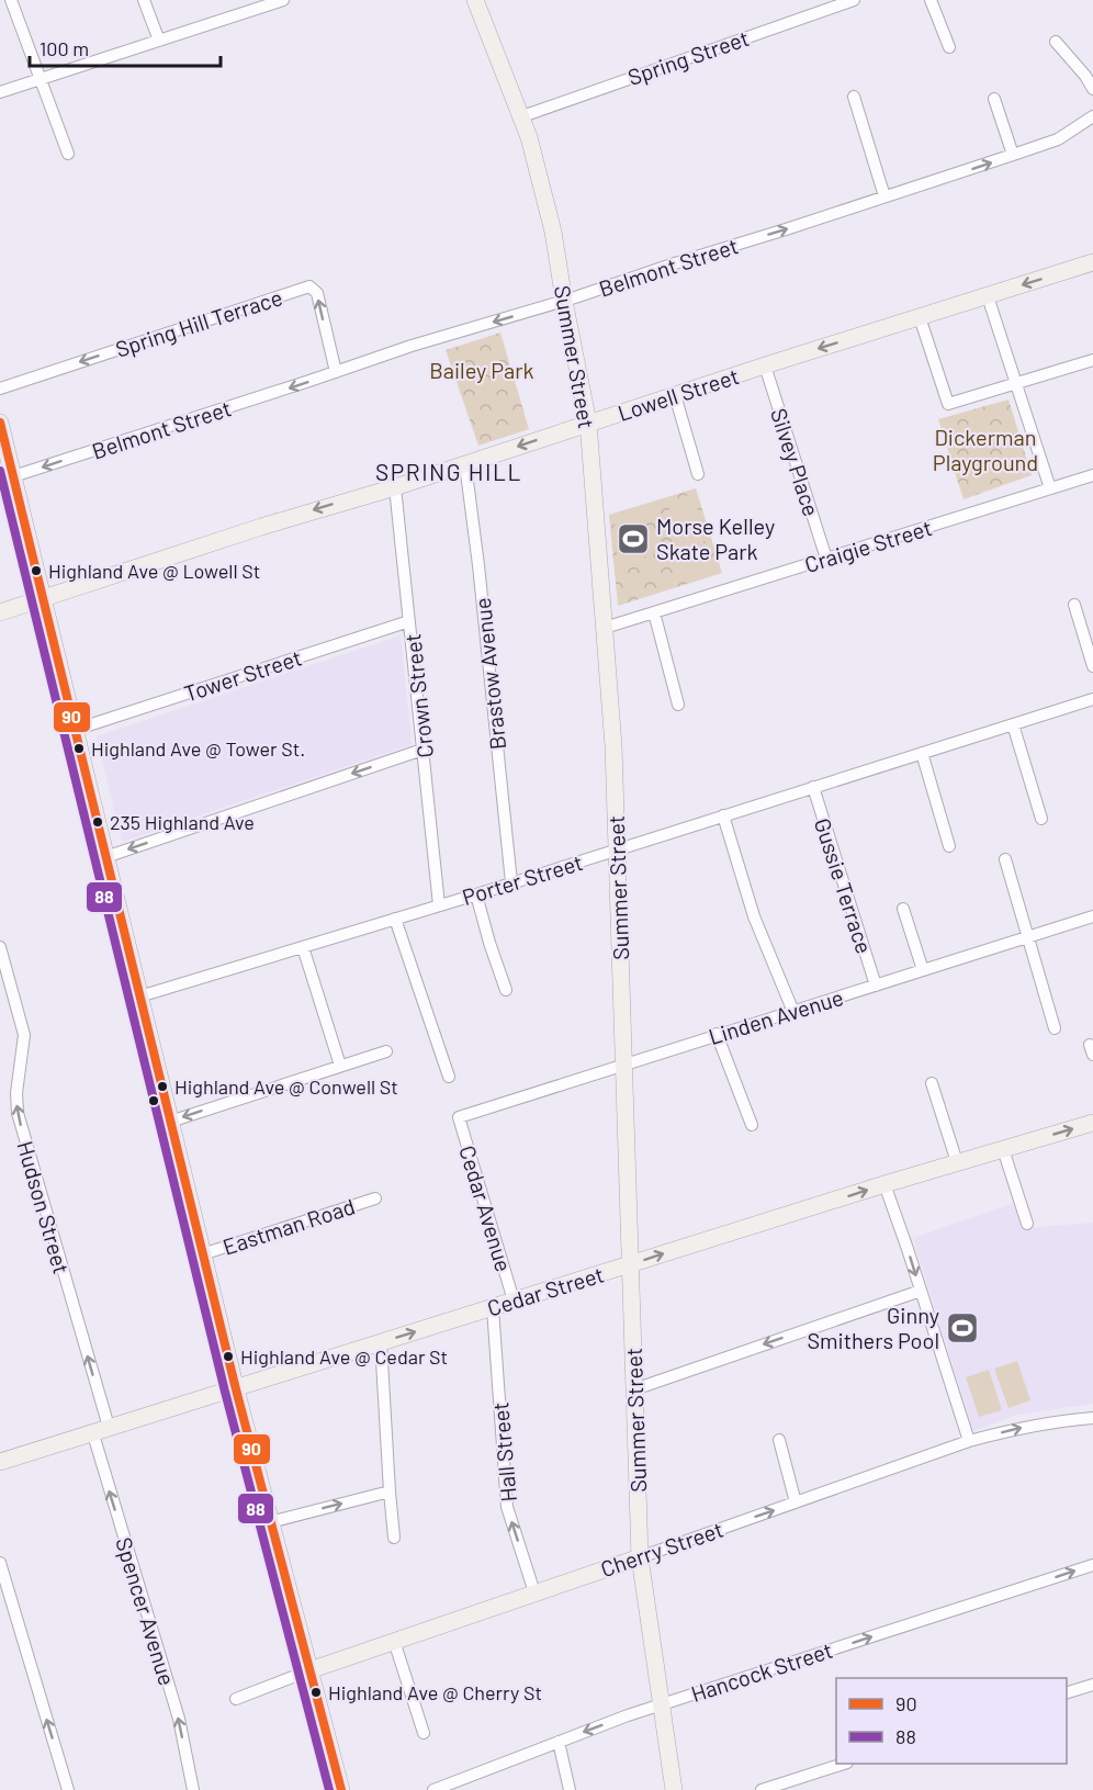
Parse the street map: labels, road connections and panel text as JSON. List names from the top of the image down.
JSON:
{
  "streets": {
    "main road": [
      "Summer Street",
      "Lowell Street",
      "Cedar Street",
      "Cherry Street"
    ],
    "street": [
      "Spring Street",
      "Belmont Street",
      "Spring Hill Terrace",
      "Silvey Place",
      "Craigie Street",
      "Brastow Avenue",
      "Tower Street",
      "Crown Street",
      "Porter Street",
      "Gussie Terrace",
      "Linden Avenue",
      "Hudson Street",
      "Cedar Avenue",
      "Eastman Road",
      "Hall Street",
      "Spencer Avenue",
      "Hancock Street"
    ]
  },
  "crossings": [
    ["Spring Street", "Summer Street"],
    ["Belmont Street", "Spring Hill Terrace"],
    ["Belmont Street", "Summer Street"],
    ["Summer Street", "Lowell Street"],
    ["Summer Street", "Craigie Street"],
    ["Summer Street", "Porter Street"],
    ["Summer Street", "Linden Avenue"],
    ["Summer Street", "Cedar Street"],
    ["Summer Street", "Cherry Street"],
    ["Summer Street", "Hancock Street"],
    ["Lowell Street", "Silvey Place"],
    ["Lowell Street", "Brastow Avenue"],
    ["Lowell Street", "Crown Street"],
    ["Silvey Place", "Craigie Street"],
    ["Brastow Avenue", "Porter Street"],
    ["Tower Street", "Crown Street"],
    ["Crown Street", "Porter Street"],
    ["Porter Street", "Gussie Terrace"],
    ["Gussie Terrace", "Linden Avenue"],
    ["Linden Avenue", "Cedar Avenue"],
    ["Hudson Street", "Cedar Street"],
    ["Hudson Street", "Spencer Avenue"],
    ["Cedar Avenue", "Cedar Street"],
    ["Cedar Street", "Hall Street"],
    ["Cedar Street", "Spencer Avenue"],
    ["Hall Street", "Cherry Street"]
  ],
  "one_way": [
    "Spring Hill Terrace",
    "Lowell Street",
    "Hudson Street",
    "Cedar Street",
    "Hall Street",
    "Spencer Avenue"
  ],
  "districts": ["SPRING HILL"],
  "parks": ["Bailey Park", "Dickerman Playground"],
  "places": {
    "sports": ["Morse Kelley Skate Park", "Ginny Smithers Pool"],
    "other": [
      "Highland Ave @ Lowell St",
      "Highland Ave @ Tower St.",
      "235 Highland Ave",
      "Highland Ave @ Conwell St",
      "Highland Ave @ Cedar St",
      "Highland Ave @ Cherry St"
    ]
  },
  "lines": ["transit line 90", "transit line 88"],
  "legend": ["90", "88"],
  "scale_bar": "100 m"
}
